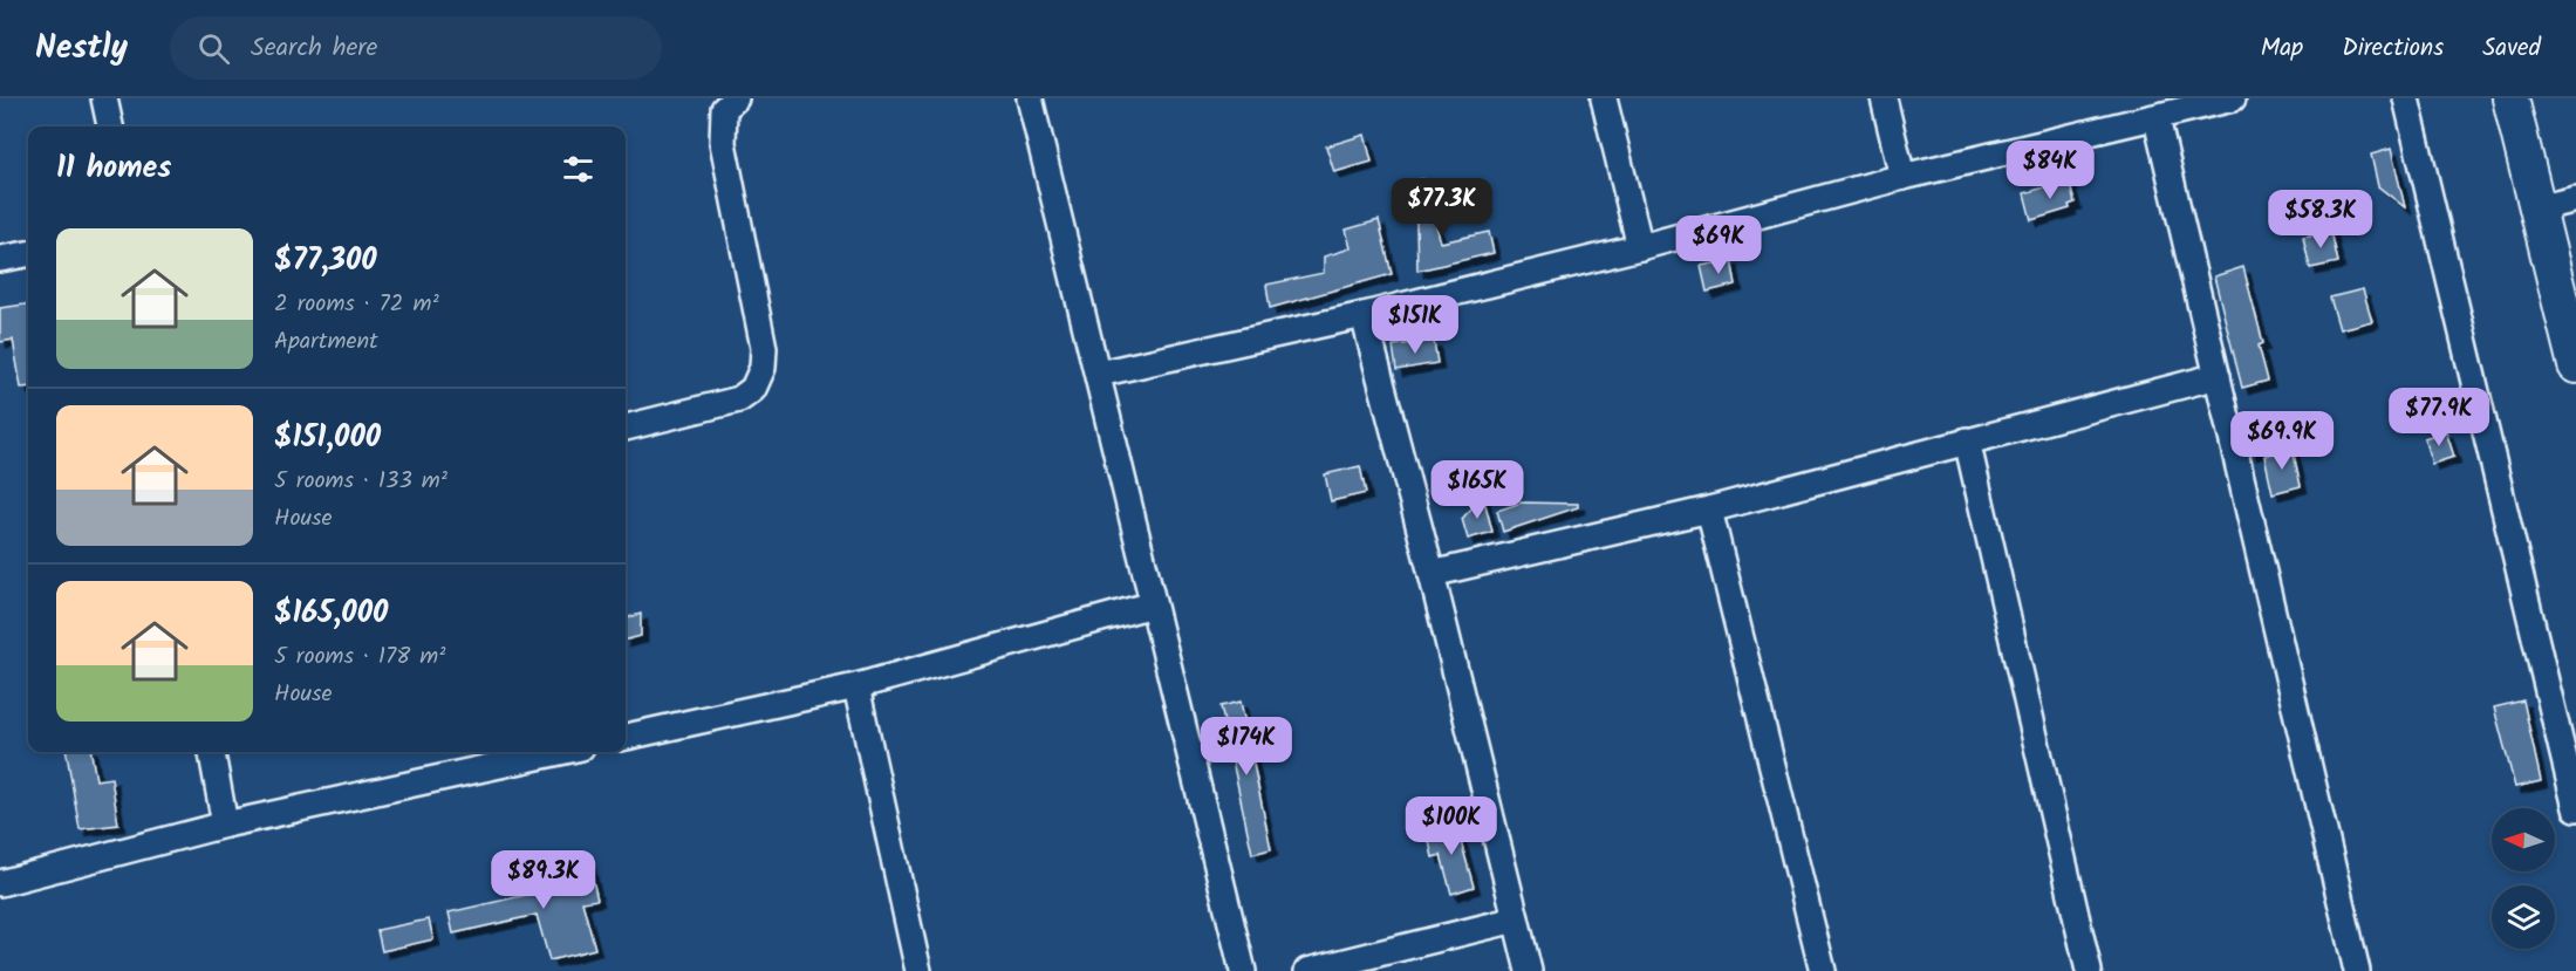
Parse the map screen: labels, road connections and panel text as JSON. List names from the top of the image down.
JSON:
{
  "north": "left",
  "page": {
    "header": "Nestly",
    "search": "Search here",
    "nav": ["Map", "Directions", "Saved"],
    "heading": "11 homes",
    "price": [
      "$84K",
      "$77.3K",
      "$58.3K",
      "$69K",
      "$151K",
      "$77.9K",
      "$69.9K",
      "$165K",
      "$174K",
      "$100K",
      "$89.3K"
    ],
    "list": [
      {
        "name": "$77,300",
        "note": "2 rooms · 72 m² · Apartment"
      },
      {
        "name": "$151,000",
        "note": "5 rooms · 133 m² · House"
      },
      {
        "name": "$165,000",
        "note": "5 rooms · 178 m² · House"
      }
    ]
  }
}
